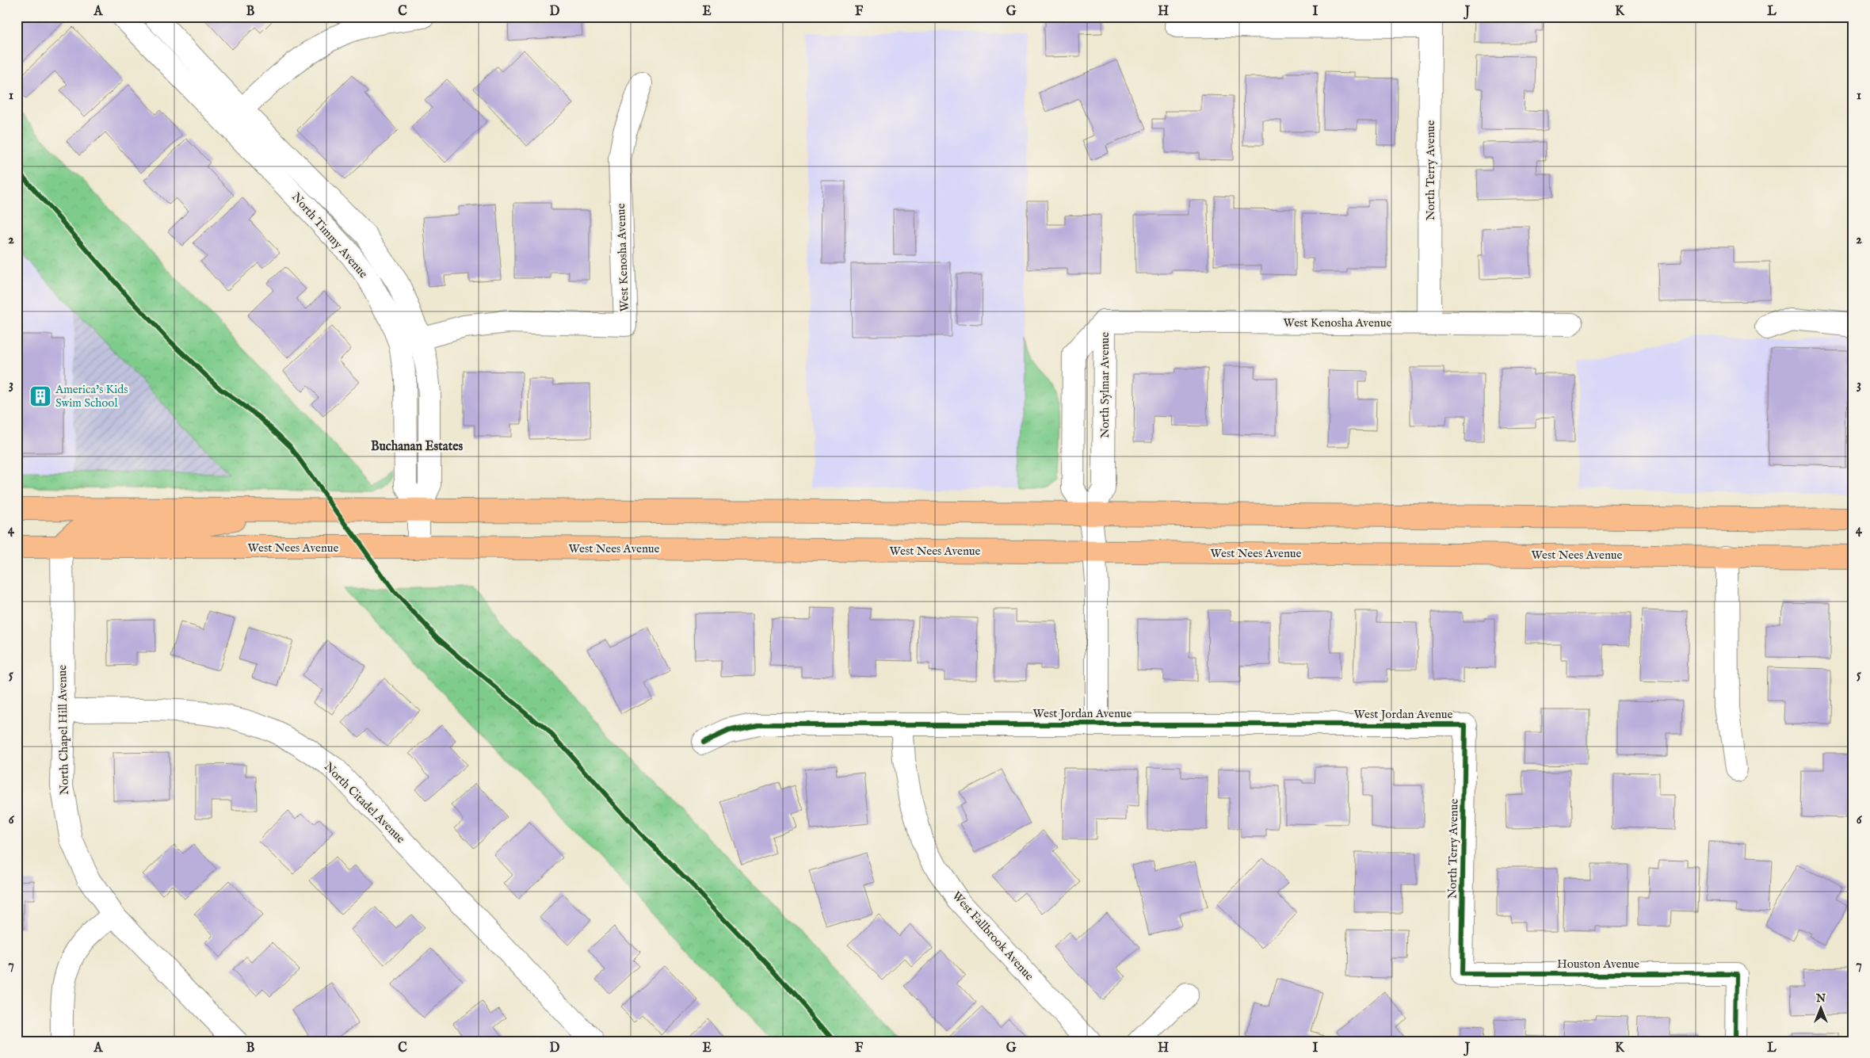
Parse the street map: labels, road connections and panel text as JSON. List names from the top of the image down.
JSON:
{
  "streets": {
    "main road": ["West Nees Avenue"],
    "street": [
      "North Terry Avenue",
      "North Timmy Avenue",
      "West Kenosha Avenue",
      "North Sylmar Avenue",
      "West Jordan Avenue",
      "North Chapel Hill Avenue",
      "North Citadel Avenue",
      "West Fallbrook Avenue",
      "Houston Avenue"
    ]
  },
  "crossings": [
    ["North Terry Avenue", "West Kenosha Avenue"],
    ["North Terry Avenue", "West Jordan Avenue"],
    ["North Terry Avenue", "Houston Avenue"],
    ["North Timmy Avenue", "West Kenosha Avenue"],
    ["North Timmy Avenue", "West Nees Avenue"],
    ["West Kenosha Avenue", "North Sylmar Avenue"],
    ["North Sylmar Avenue", "West Nees Avenue"],
    ["North Sylmar Avenue", "West Jordan Avenue"],
    ["West Nees Avenue", "North Chapel Hill Avenue"],
    ["West Jordan Avenue", "West Fallbrook Avenue"],
    ["North Chapel Hill Avenue", "North Citadel Avenue"]
  ],
  "districts": ["Buchanan Estates"],
  "places": {
    "building": ["America's Kids Swim School"]
  },
  "north": "top",
  "grid": {
    "columns": [
      "A",
      "B",
      "C",
      "D",
      "E",
      "F",
      "G",
      "H",
      "I",
      "J",
      "K",
      "L"
    ],
    "rows": [
      "1",
      "2",
      "3",
      "4",
      "5",
      "6",
      "7"
    ]
  }
}
